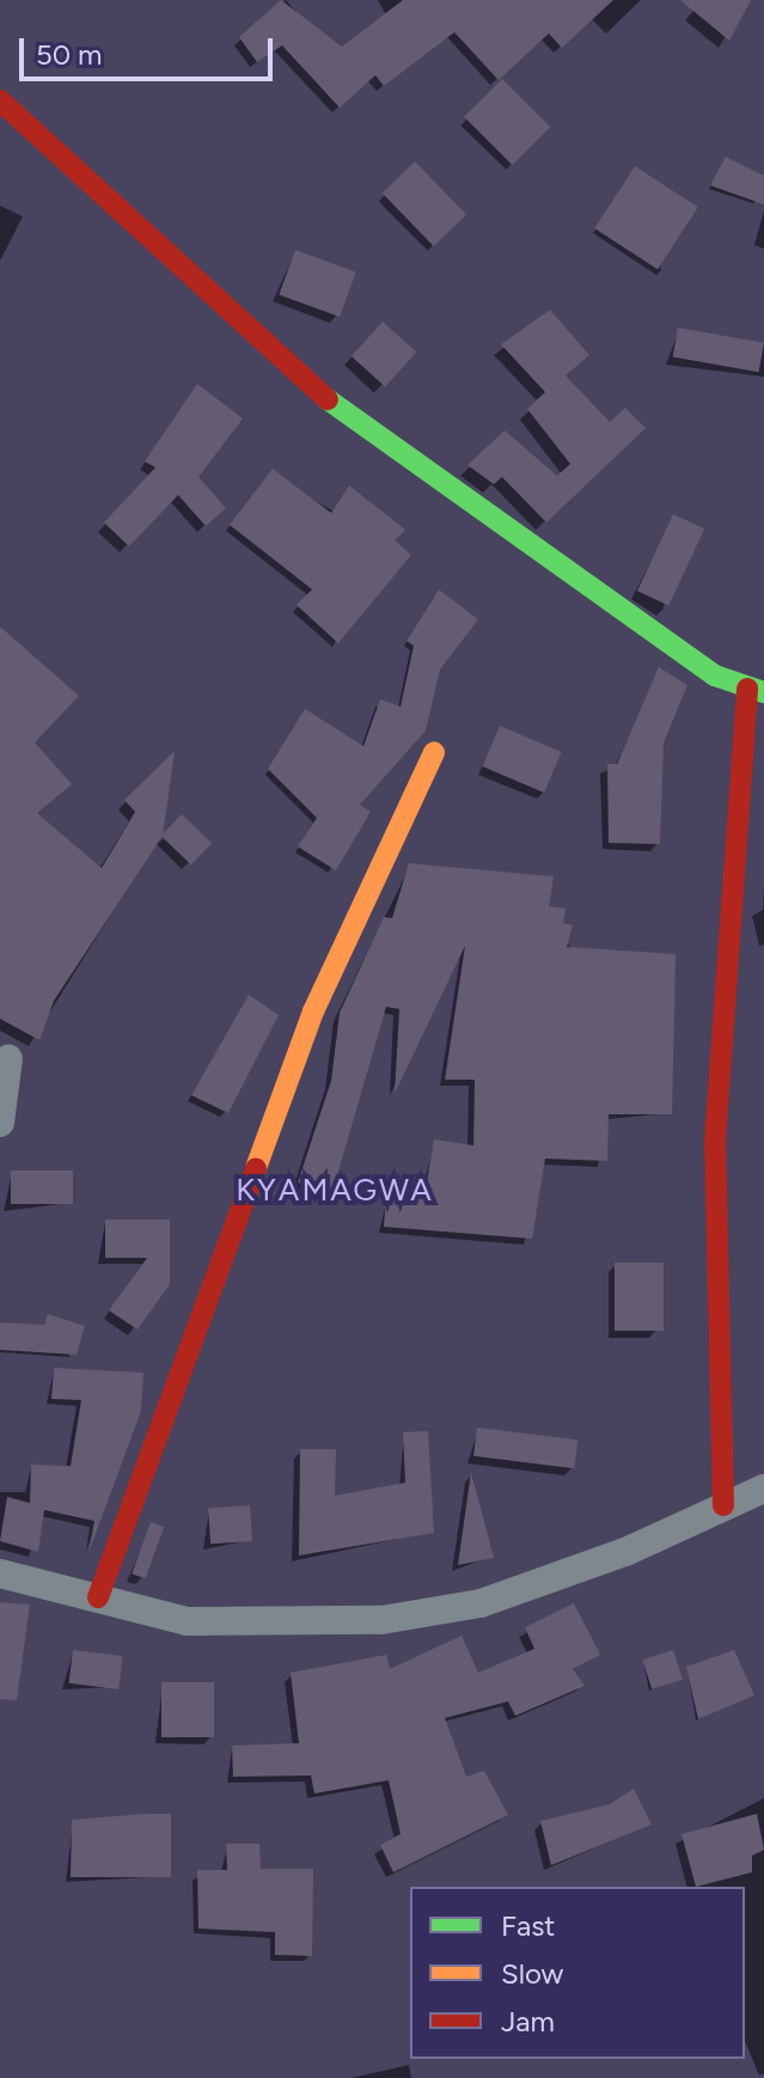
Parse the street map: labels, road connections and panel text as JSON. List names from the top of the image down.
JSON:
{
  "districts": ["KYAMAGWA"],
  "legend": ["Fast", "Slow", "Jam"],
  "scale_bar": "50 m"
}
